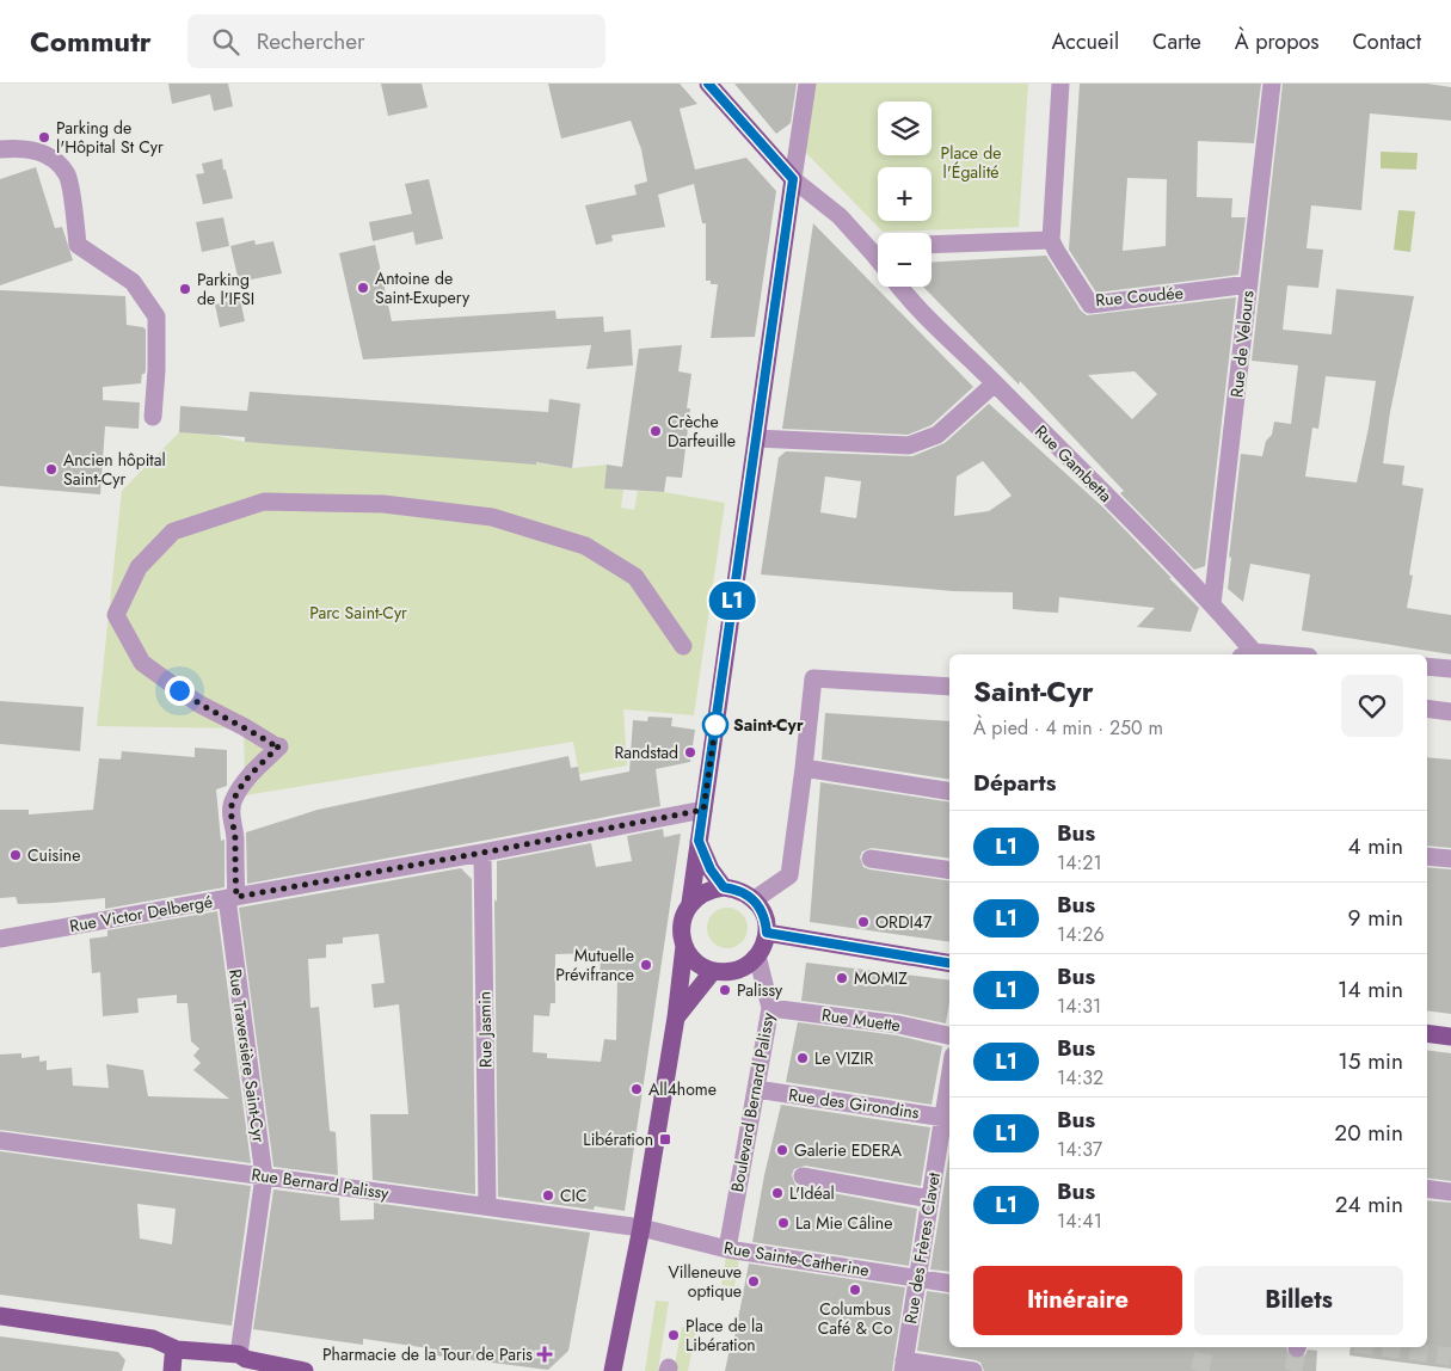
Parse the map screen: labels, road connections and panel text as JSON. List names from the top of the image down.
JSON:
{
  "streets": {
    "street": [
      "Rue Coudée",
      "Rue de Velours",
      "Rue Gambetta",
      "Rue Victor Delbergé",
      "Rue Muette",
      "Rue Jasmin",
      "Rue Traversière Saint-Cyr",
      "Boulevard Bernard Palissy",
      "Rue des Girondins",
      "Rue Bernard Palissy",
      "Rue des Frères Clavet",
      "Rue Sainte-Catherine"
    ]
  },
  "crossings": [
    ["Rue Coudée", "Rue de Velours"],
    ["Rue de Velours", "Rue Gambetta"],
    ["Rue Victor Delbergé", "Rue Jasmin"],
    ["Rue Victor Delbergé", "Rue Traversière Saint-Cyr"],
    ["Rue Muette", "Boulevard Bernard Palissy"],
    ["Rue Jasmin", "Rue Bernard Palissy"],
    ["Rue Traversière Saint-Cyr", "Rue Bernard Palissy"],
    ["Boulevard Bernard Palissy", "Rue des Girondins"],
    ["Boulevard Bernard Palissy", "Rue Sainte-Catherine"],
    ["Rue des Girondins", "Rue des Frères Clavet"],
    ["Rue Bernard Palissy", "Rue Sainte-Catherine"],
    ["Rue des Frères Clavet", "Rue Sainte-Catherine"]
  ],
  "parks": ["Place de l'Égalité", "Parc Saint-Cyr"],
  "places": {
    "other": [
      "Parking de l'Hôpital St Cyr",
      "Antoine de Saint-Exupery",
      "Parking de l'IFSI",
      "Crèche Darfeuille",
      "Ancien hôpital Saint-Cyr",
      "Saint-Cyr",
      "Randstad",
      "Cuisine",
      "ORDI47",
      "Mutuelle Prévifrance",
      "MOMIZ",
      "Palissy",
      "Le VIZIR",
      "All4home",
      "Galerie EDERA",
      "L'Idéal",
      "CIC",
      "La Mie Câline",
      "Villeneuve optique",
      "Columbus Café & Co",
      "Place de la Libération"
    ],
    "transit": ["Libération"],
    "health": ["Pharmacie de la Tour de Paris"]
  },
  "lines": ["bus line L1"],
  "page": {
    "header": "Commutr",
    "search": "Rechercher",
    "nav": [
      "Accueil",
      "Carte",
      "À propos",
      "Contact"
    ],
    "on_map": "L1",
    "map_buttons": ["+", "−"],
    "heading": [
      ["Saint-Cyr", "À pied · 4 min · 250 m"],
      "Départs"
    ],
    "list": [
      {
        "mark": "L1",
        "name": "Bus",
        "note": "14:21",
        "value": "4 min"
      },
      {
        "mark": "L1",
        "name": "Bus",
        "note": "14:26",
        "value": "9 min"
      },
      {
        "mark": "L1",
        "name": "Bus",
        "note": "14:31",
        "value": "14 min"
      },
      {
        "mark": "L1",
        "name": "Bus",
        "note": "14:32",
        "value": "15 min"
      },
      {
        "mark": "L1",
        "name": "Bus",
        "note": "14:37",
        "value": "20 min"
      },
      {
        "mark": "L1",
        "name": "Bus",
        "note": "14:41",
        "value": "24 min"
      }
    ],
    "buttons": ["Itinéraire", "Billets"]
  }
}
